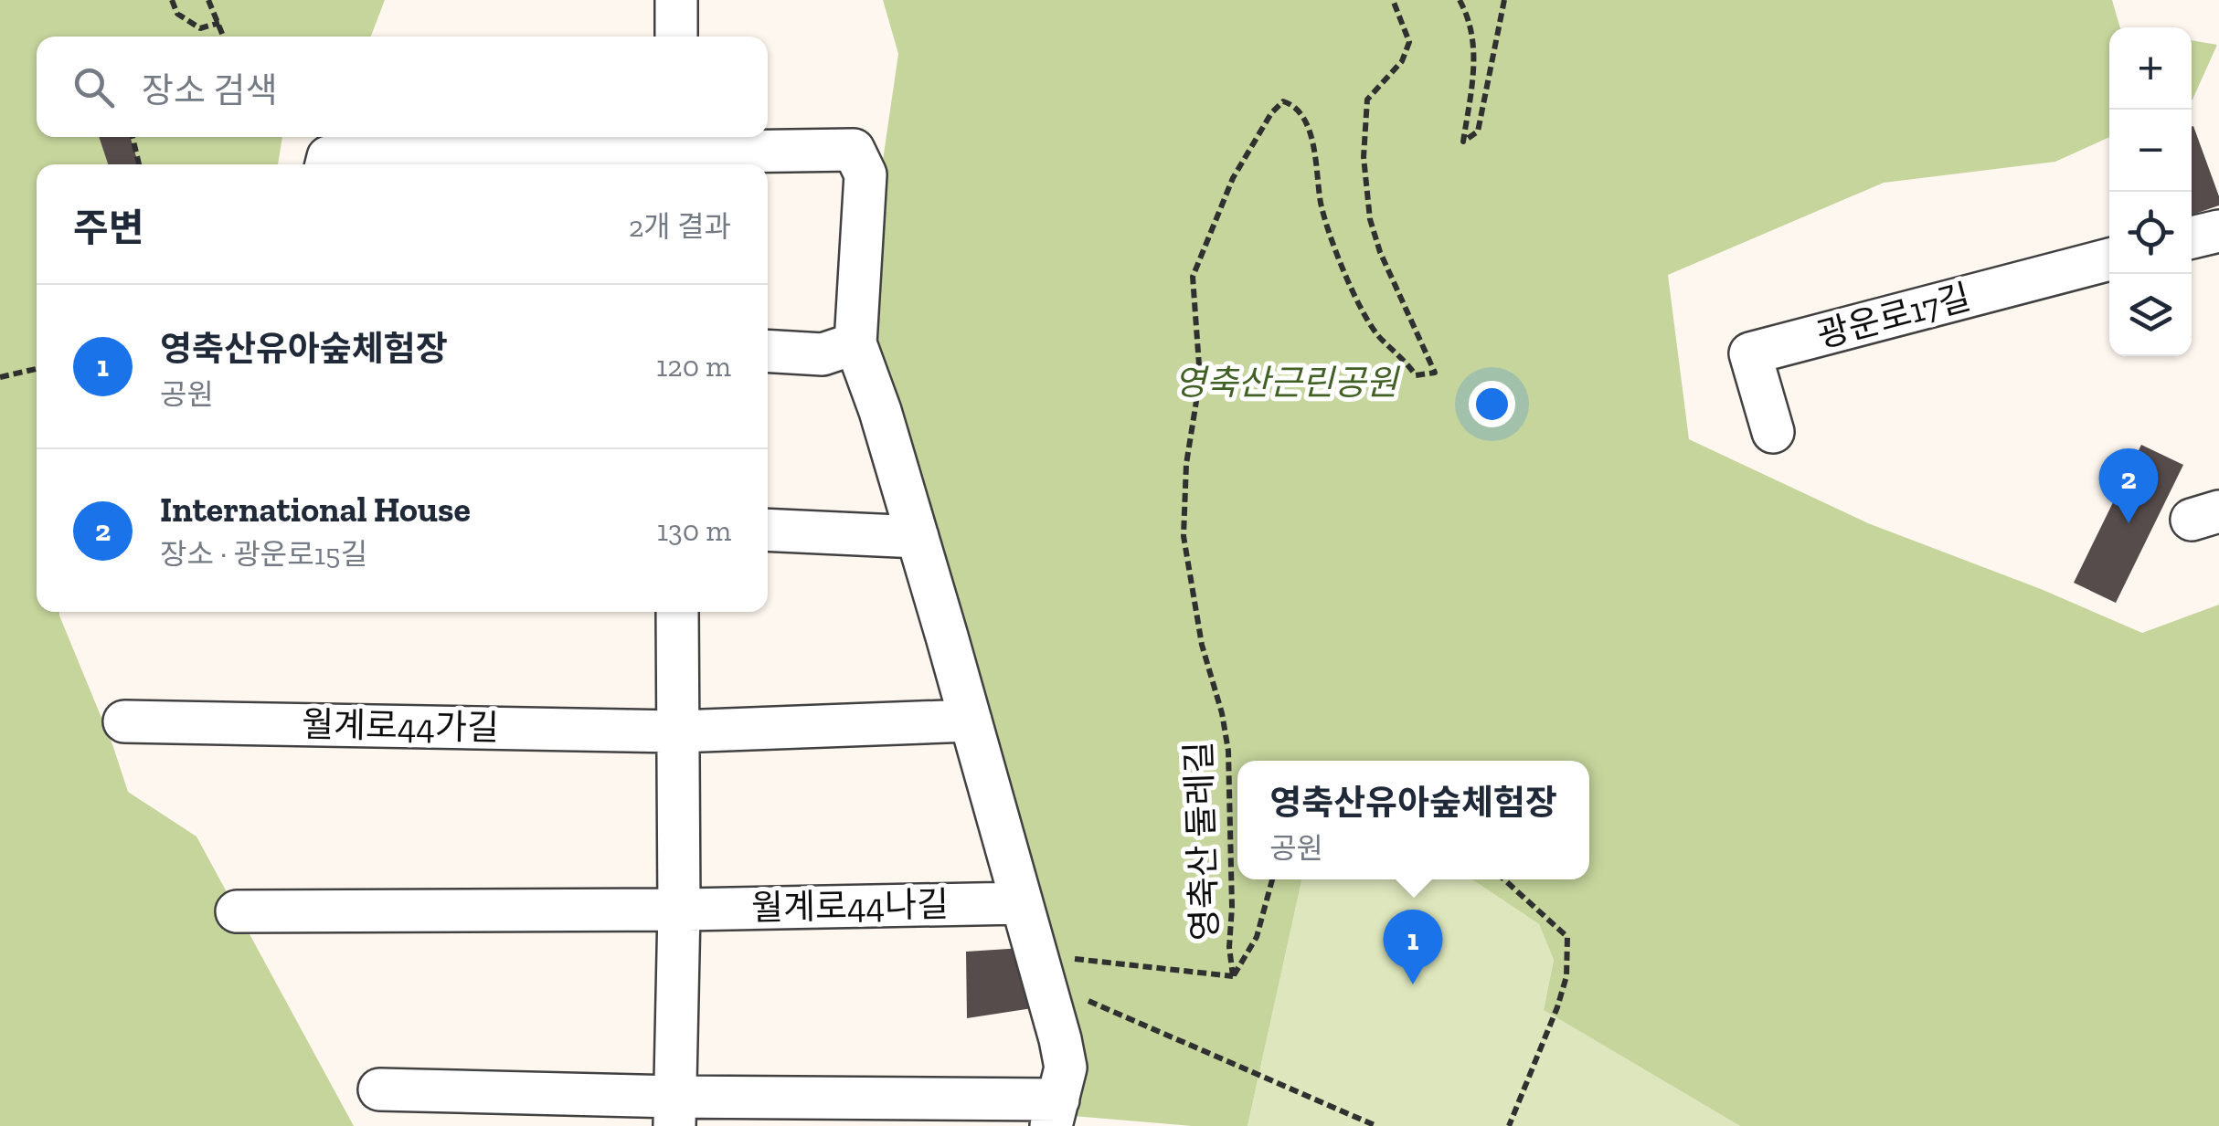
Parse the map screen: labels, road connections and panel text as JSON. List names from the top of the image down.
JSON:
{
  "streets": {
    "street": ["광운로17길", "월계로44가길", "월계로44나길"],
    "path": ["영축산 둘레길"]
  },
  "parks": ["영축산근린공원"],
  "page": {
    "map_buttons": ["+", "−"],
    "search": "장소 검색",
    "heading": ["주변", "2개 결과"],
    "list": [
      {
        "mark": "1",
        "name": "영축산유아숲체험장",
        "note": "공원",
        "value": "120 m"
      },
      {
        "mark": "2",
        "name": "International House",
        "note": "장소 · 광운로15길",
        "value": "130 m"
      }
    ],
    "pins": ["2", "1"],
    "popup": ["영축산유아숲체험장", "공원"]
  }
}
